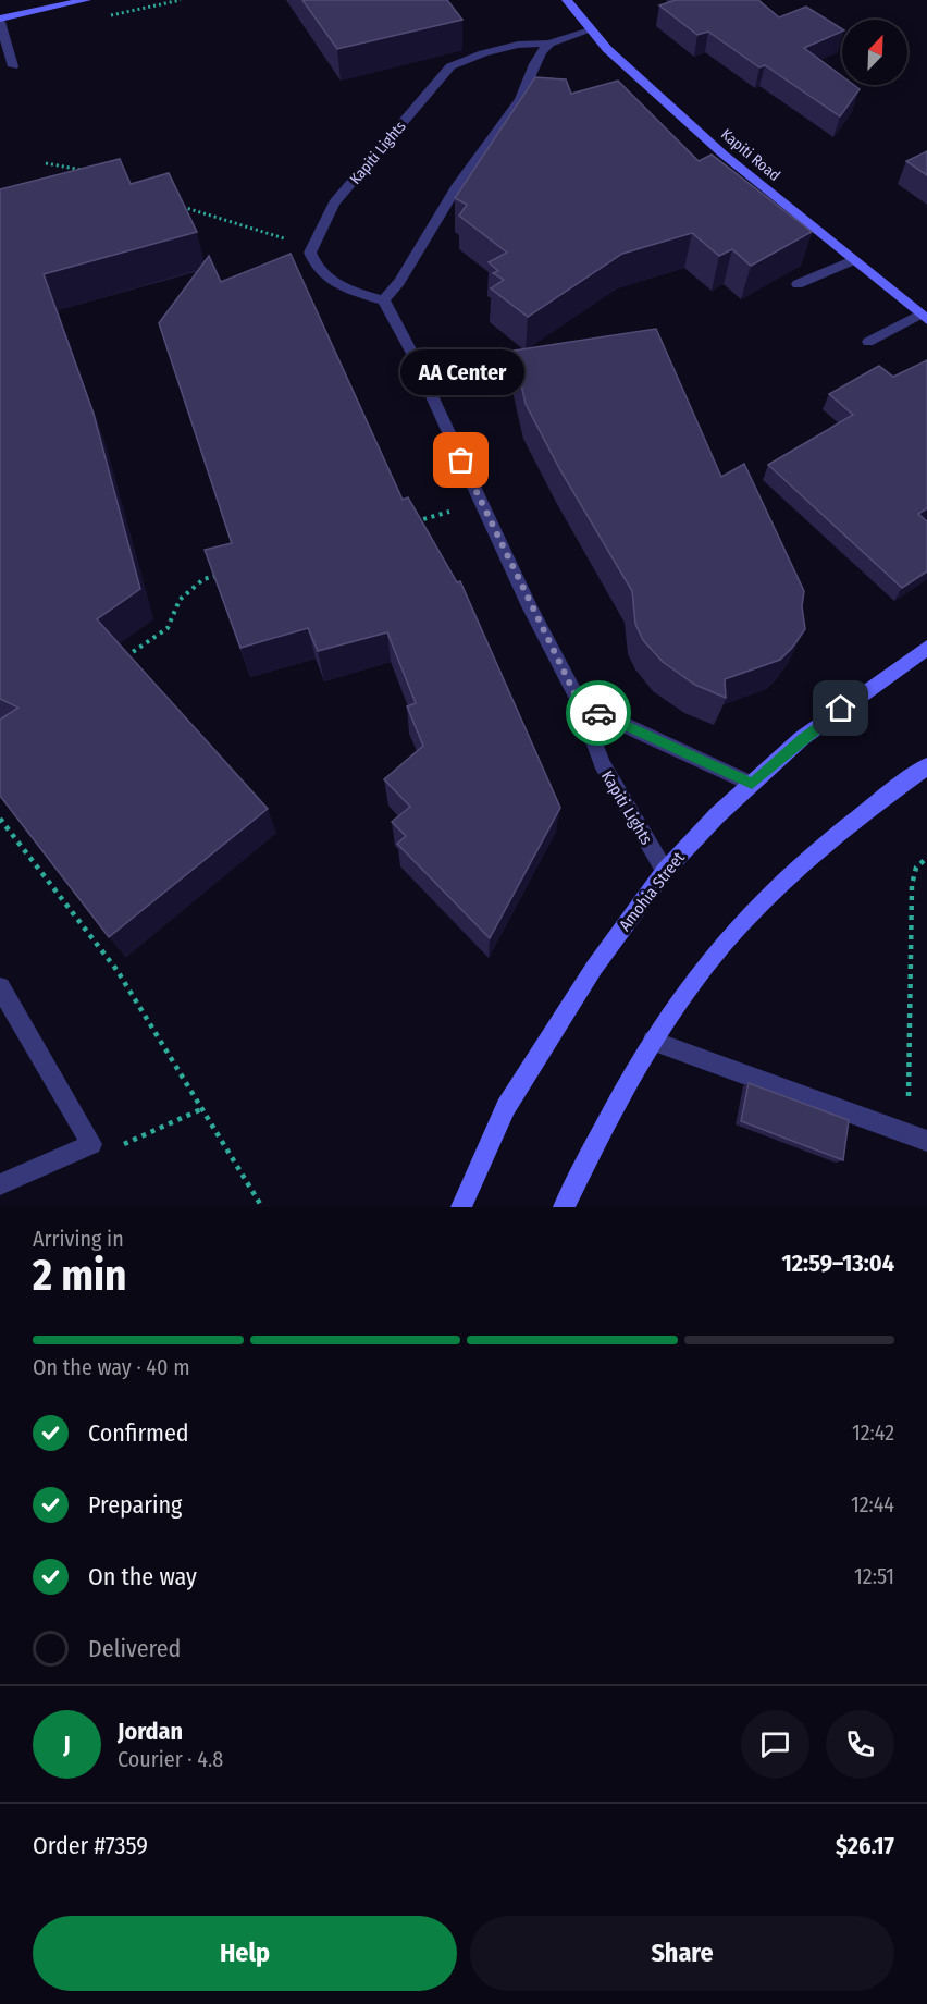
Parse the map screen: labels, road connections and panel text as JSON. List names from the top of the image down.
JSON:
{
  "streets": {
    "main road": ["Kapiti Road", "Amohia Street"],
    "lane": ["Kapiti Lights"]
  },
  "crossings": [
    ["Kapiti Lights", "Kapiti Road"],
    ["Kapiti Lights", "Amohia Street"]
  ],
  "places": ["AA Center"],
  "north": "top right",
  "page": {
    "bubble": "AA Center",
    "heading": ["2 min", "Arriving in", "12:59–13:04"],
    "panel": [
      "Jordan",
      "Courier · 4.8",
      "Order #7359",
      "$26.17"
    ],
    "bar": "On the way · 40 m",
    "list": [
      ["Confirmed", "12:42"],
      ["Preparing", "12:44"],
      ["On the way", "12:51"],
      "Delivered"
    ],
    "round": "J",
    "buttons": ["Help", "Share"]
  }
}
